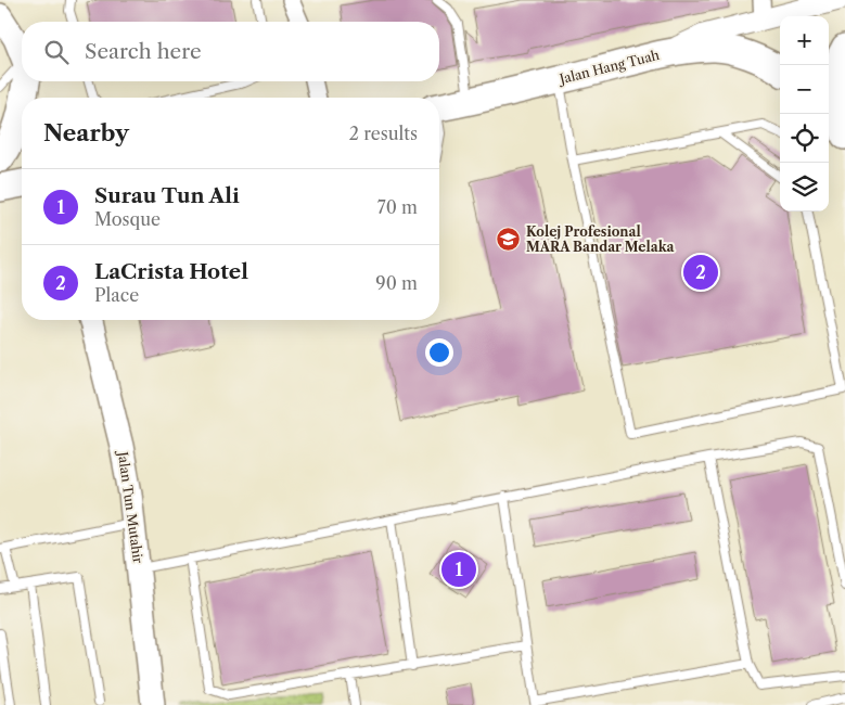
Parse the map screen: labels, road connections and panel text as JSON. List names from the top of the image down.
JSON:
{
  "streets": {
    "main road": ["Jalan Hang Tuah", "Jalan Tun Mutahir"]
  },
  "places": {
    "school or university": ["Kolej Profesional MARA Bandar Melaka"]
  },
  "page": {
    "map_buttons": ["+", "−"],
    "search": "Search here",
    "heading": ["Nearby", "2 results"],
    "list": [
      {
        "mark": "1",
        "name": "Surau Tun Ali",
        "note": "Mosque",
        "value": "70 m"
      },
      {
        "mark": "2",
        "name": "LaCrista Hotel",
        "note": "Place",
        "value": "90 m"
      }
    ],
    "pins": ["2", "1"]
  }
}
